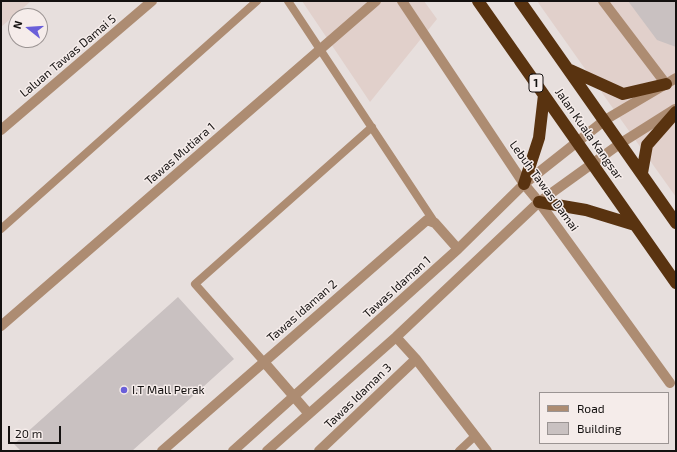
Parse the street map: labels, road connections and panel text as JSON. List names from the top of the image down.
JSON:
{
  "streets": {
    "highway": ["1", "Jalan Kuala Kangsar"],
    "street": [
      "Laluan Tawas Damai 5",
      "Tawas Mutiara 1",
      "Lebuh Tawas Damai",
      "Tawas Idaman 1",
      "Tawas Idaman 2",
      "Tawas Idaman 3"
    ]
  },
  "crossings": [
    ["Jalan Kuala Kangsar", "Tawas Idaman 1"],
    ["Lebuh Tawas Damai", "Tawas Idaman 1"]
  ],
  "places": ["I.T Mall Perak"],
  "legend": ["Road", "Building"],
  "scale_bar": "20 m",
  "north": "left"
}
